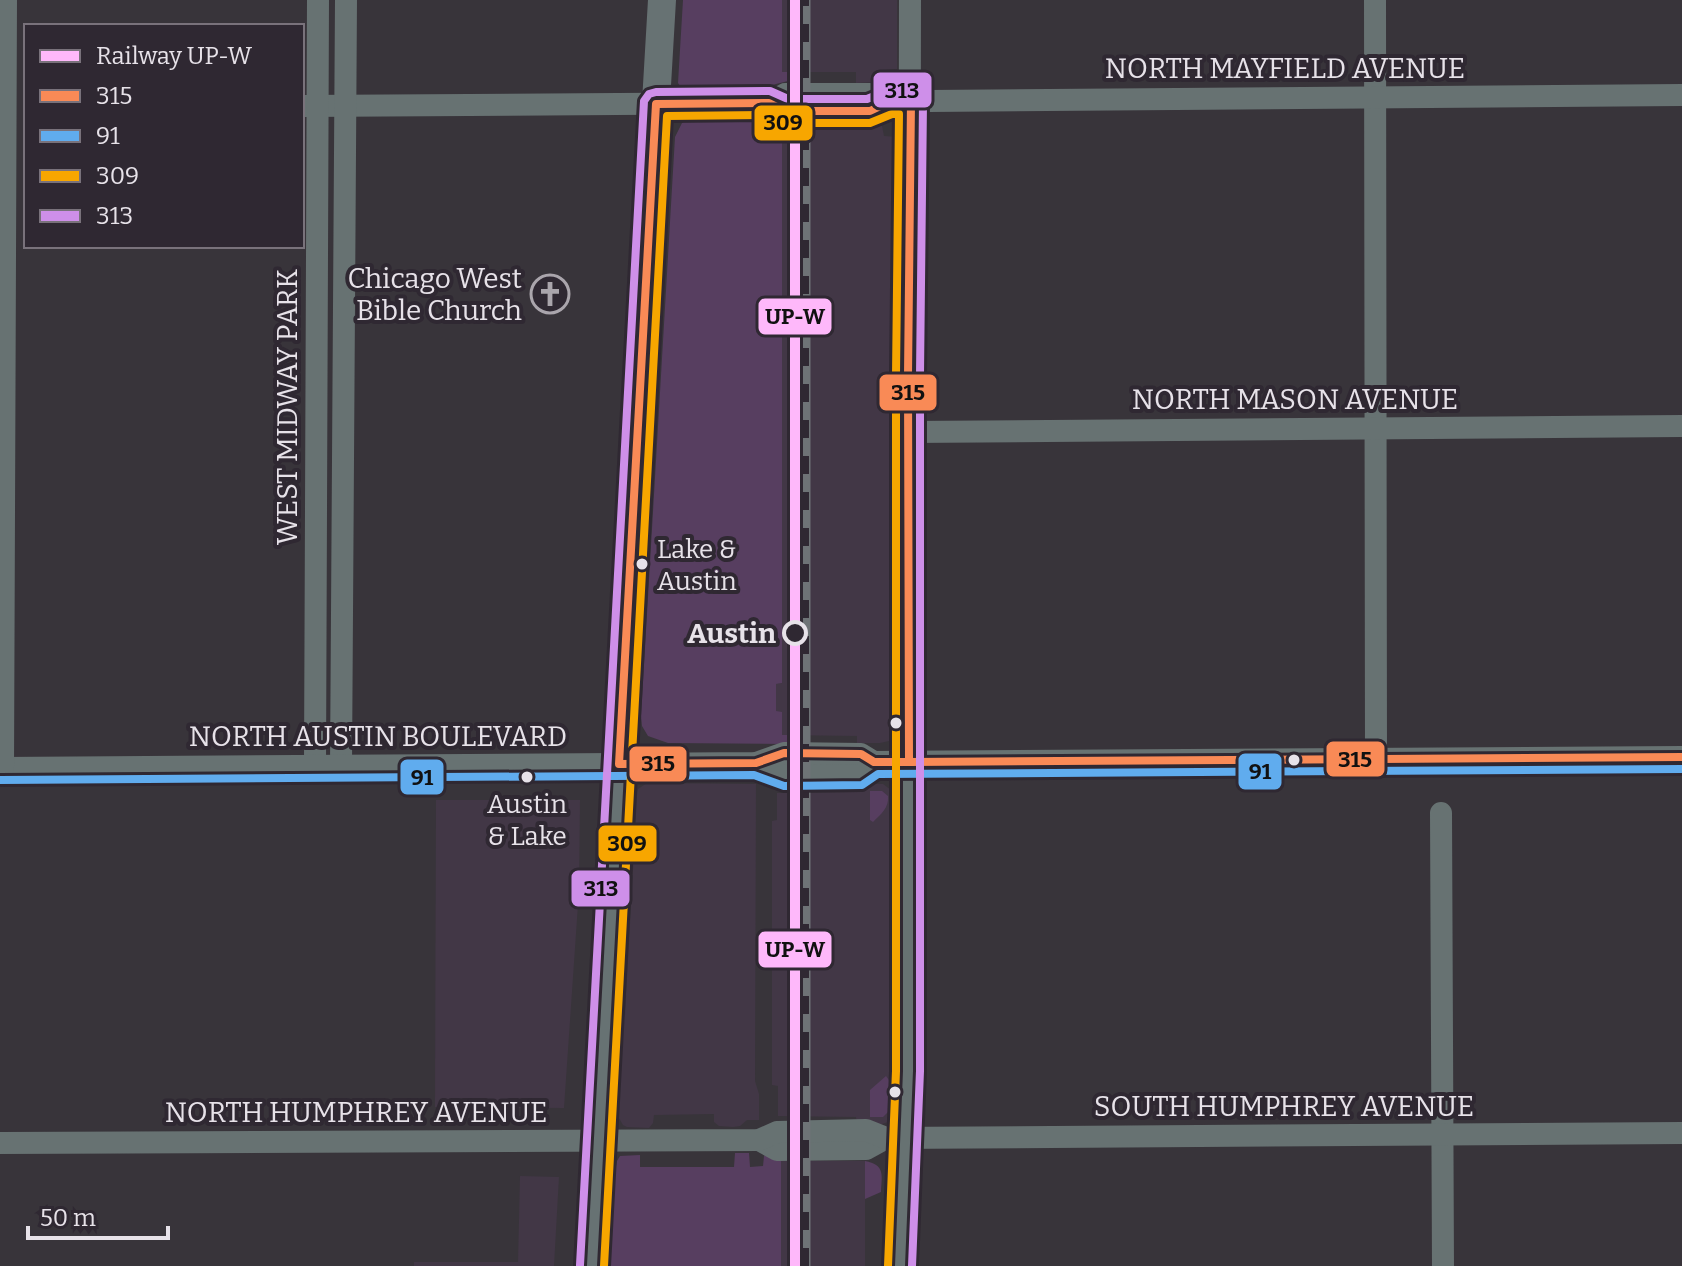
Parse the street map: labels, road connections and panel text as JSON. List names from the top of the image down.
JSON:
{
  "streets": {
    "street": [
      "NORTH MAYFIELD AVENUE",
      "NORTH MASON AVENUE",
      "WEST MIDWAY PARK",
      "NORTH AUSTIN BOULEVARD",
      "SOUTH HUMPHREY AVENUE",
      "NORTH HUMPHREY AVENUE"
    ]
  },
  "crossings": [
    ["NORTH MAYFIELD AVENUE", "WEST MIDWAY PARK"],
    ["WEST MIDWAY PARK", "NORTH AUSTIN BOULEVARD"],
    ["SOUTH HUMPHREY AVENUE", "NORTH HUMPHREY AVENUE"]
  ],
  "places": {
    "church": ["Chicago West Bible Church"],
    "other": ["Lake & Austin", "Austin", "Austin & Lake"]
  },
  "lines": [
    "rail line UP-W",
    "transit line 313",
    "transit line 315",
    "transit line 309",
    "transit line 91"
  ],
  "legend": [
    "Railway UP-W",
    "315",
    "91",
    "309",
    "313"
  ],
  "scale_bar": "50 m"
}
